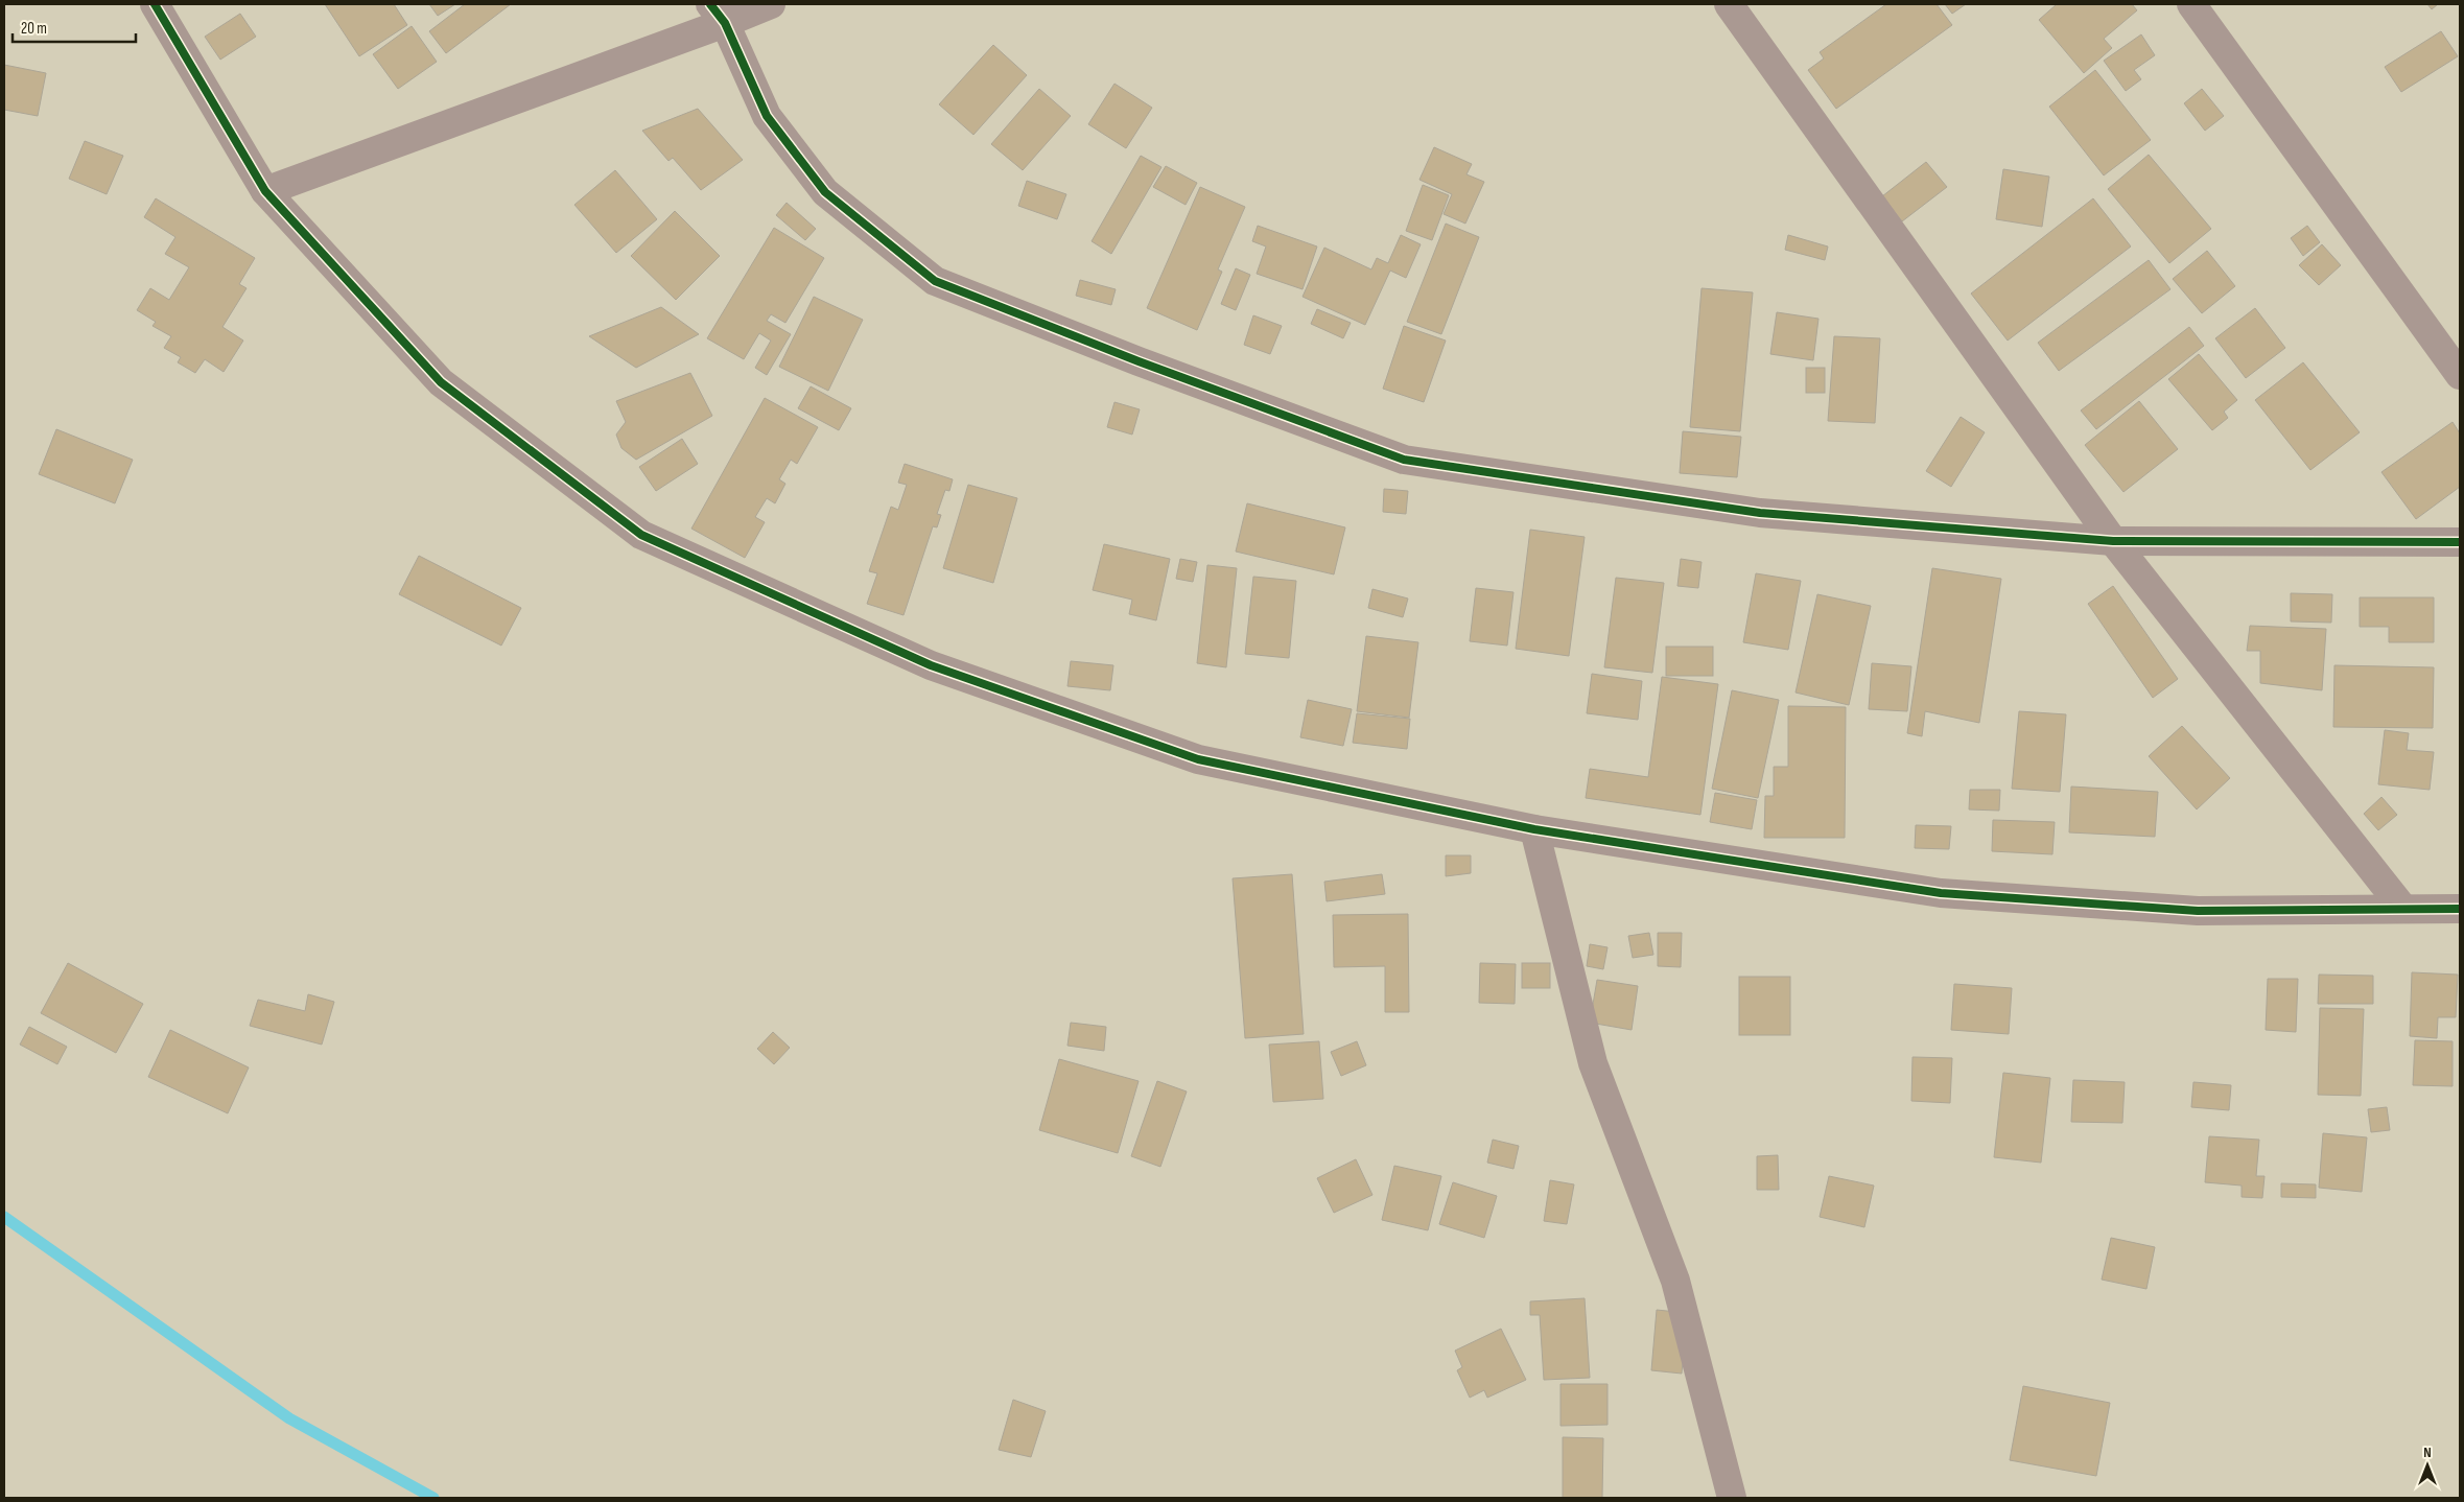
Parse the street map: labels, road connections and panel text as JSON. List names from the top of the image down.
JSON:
{
  "scale_bar": "20 m",
  "north": "top"
}
